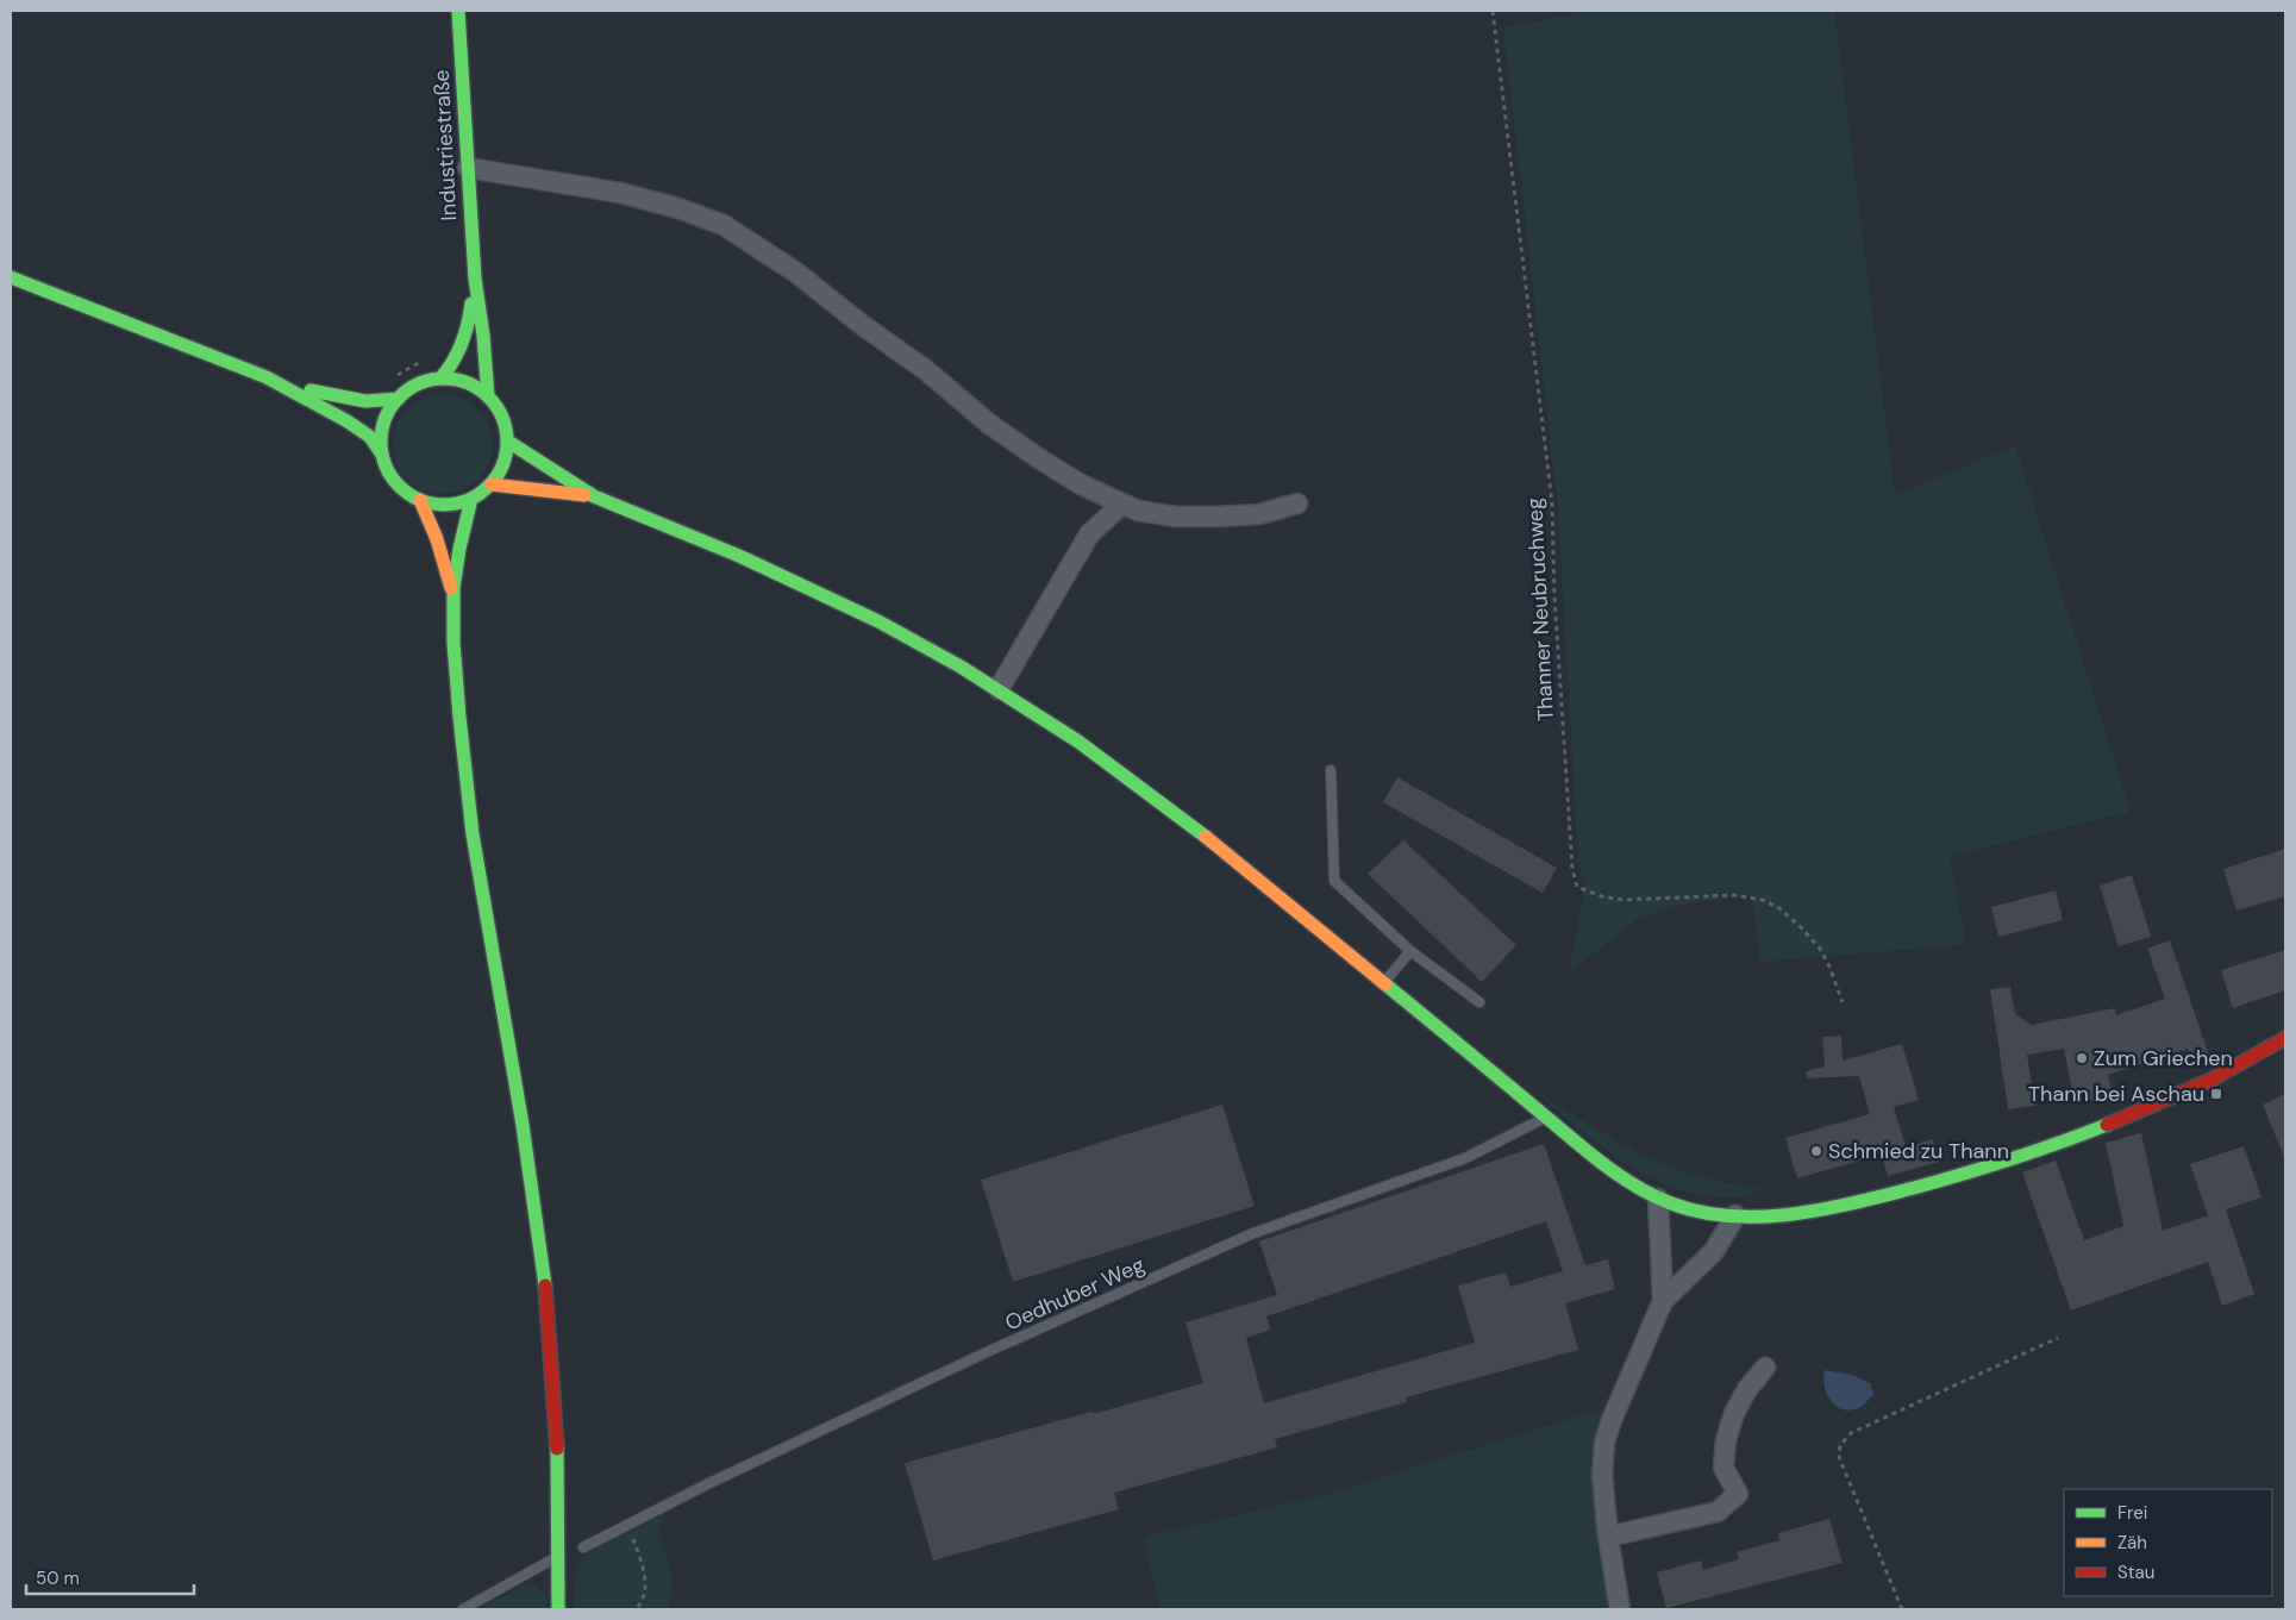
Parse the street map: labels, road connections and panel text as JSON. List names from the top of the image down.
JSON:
{
  "streets": {
    "main road": ["Industriestraße"],
    "lane": ["Oedhuber Weg"],
    "path": ["Thanner Neubruchweg"]
  },
  "places": {
    "other": ["Zum Griechen", "Schmied zu Thann"],
    "transit": ["Thann bei Aschau"]
  },
  "legend": ["Frei", "Zäh", "Stau"],
  "scale_bar": "50 m"
}
